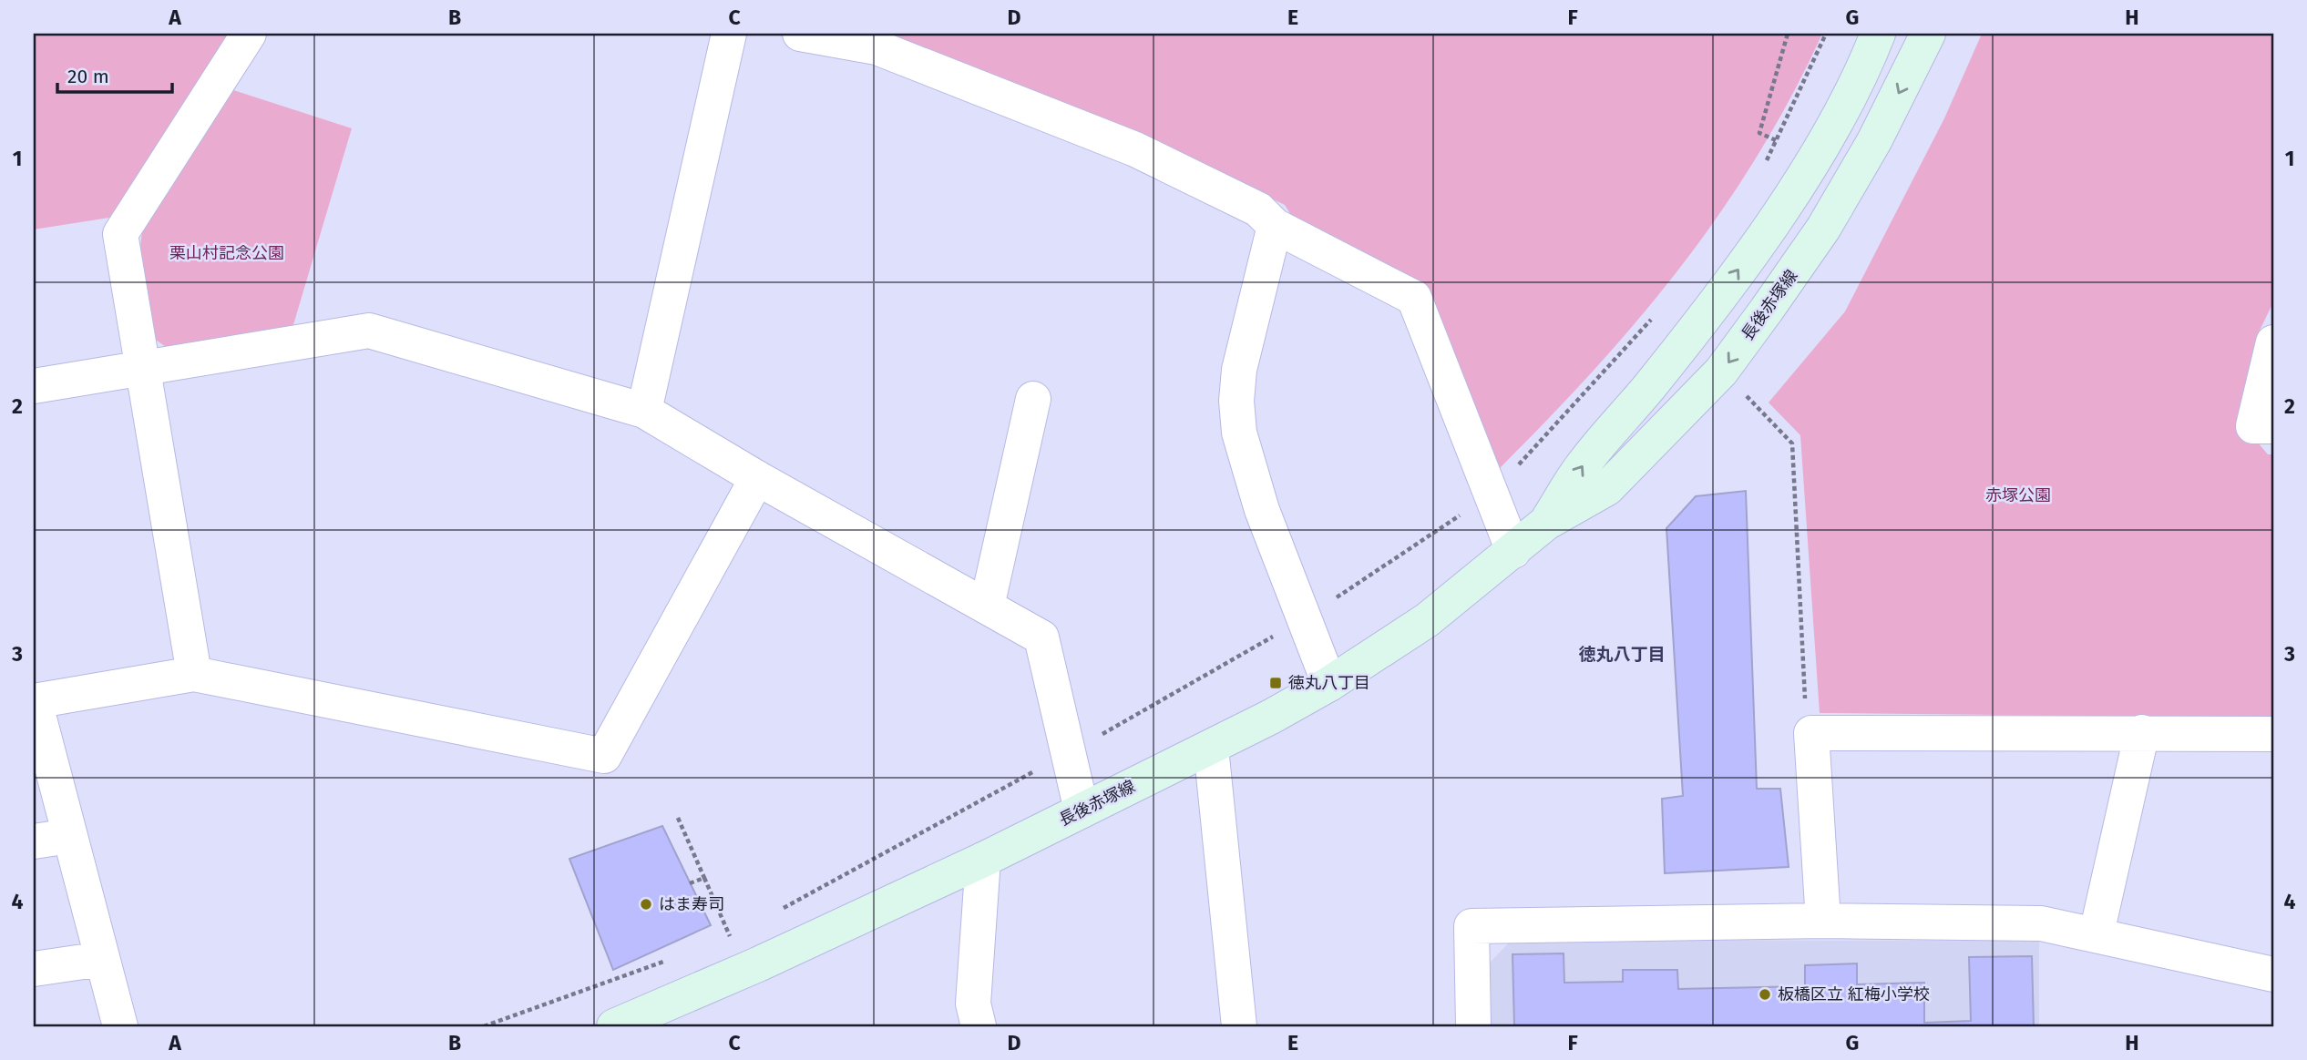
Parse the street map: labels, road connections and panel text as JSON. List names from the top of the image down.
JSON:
{
  "streets": {
    "main road": ["長後赤塚線"]
  },
  "districts": ["徳丸八丁目"],
  "parks": ["栗山村記念公園", "赤塚公園"],
  "places": {
    "transit": ["徳丸八丁目"],
    "other": ["はま寿司", "板橋区立 紅梅小学校"]
  },
  "scale_bar": "20 m",
  "grid": {
    "columns": [
      "A",
      "B",
      "C",
      "D",
      "E",
      "F",
      "G",
      "H"
    ],
    "rows": [
      "1",
      "2",
      "3",
      "4"
    ]
  }
}
